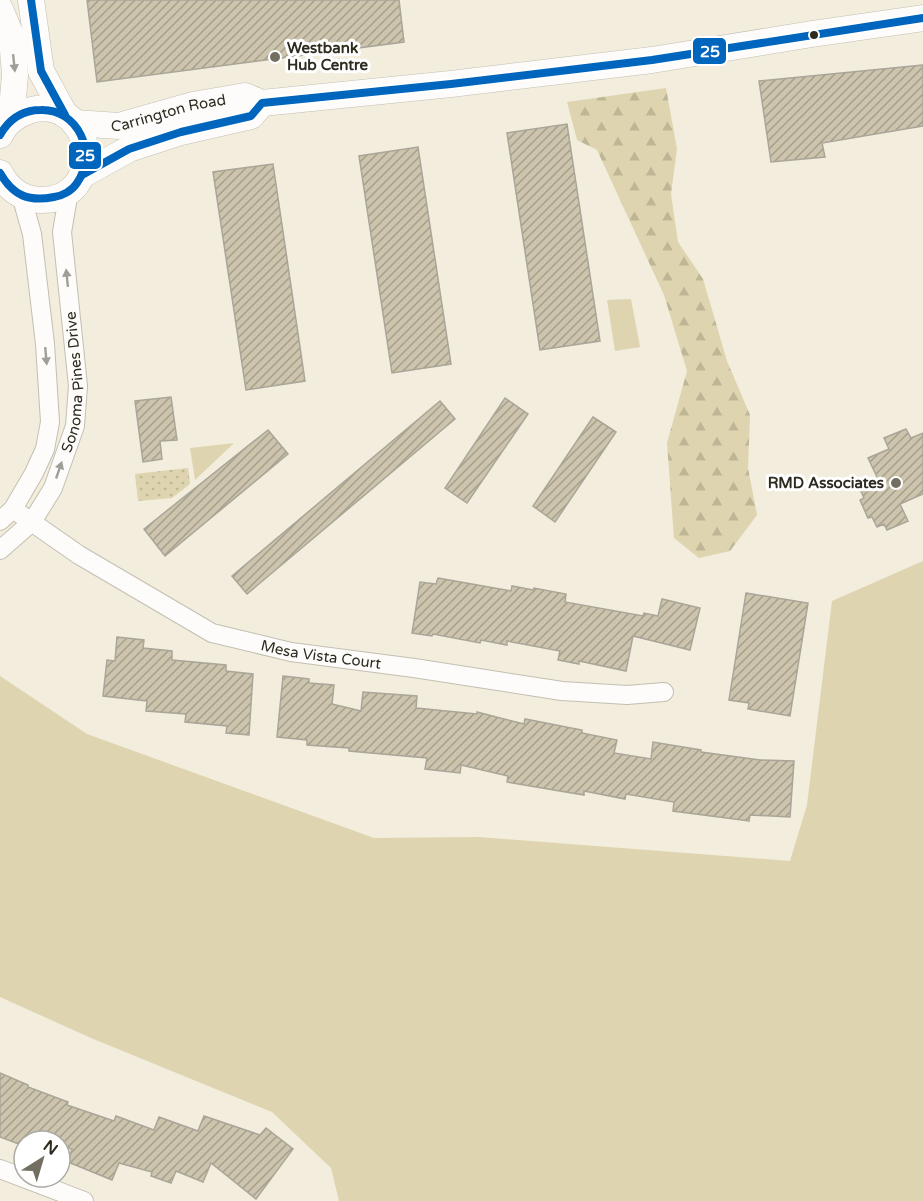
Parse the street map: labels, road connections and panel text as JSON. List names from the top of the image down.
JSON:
{
  "streets": {
    "street": ["Carrington Road", "Sonoma Pines Drive", "Mesa Vista Court"]
  },
  "crossings": [
    ["Carrington Road", "Sonoma Pines Drive"],
    ["Sonoma Pines Drive", "Mesa Vista Court"]
  ],
  "places": ["Westbank Hub Centre", "RMD Associates"],
  "lines": ["transit line 25"],
  "north": "top right"
}
